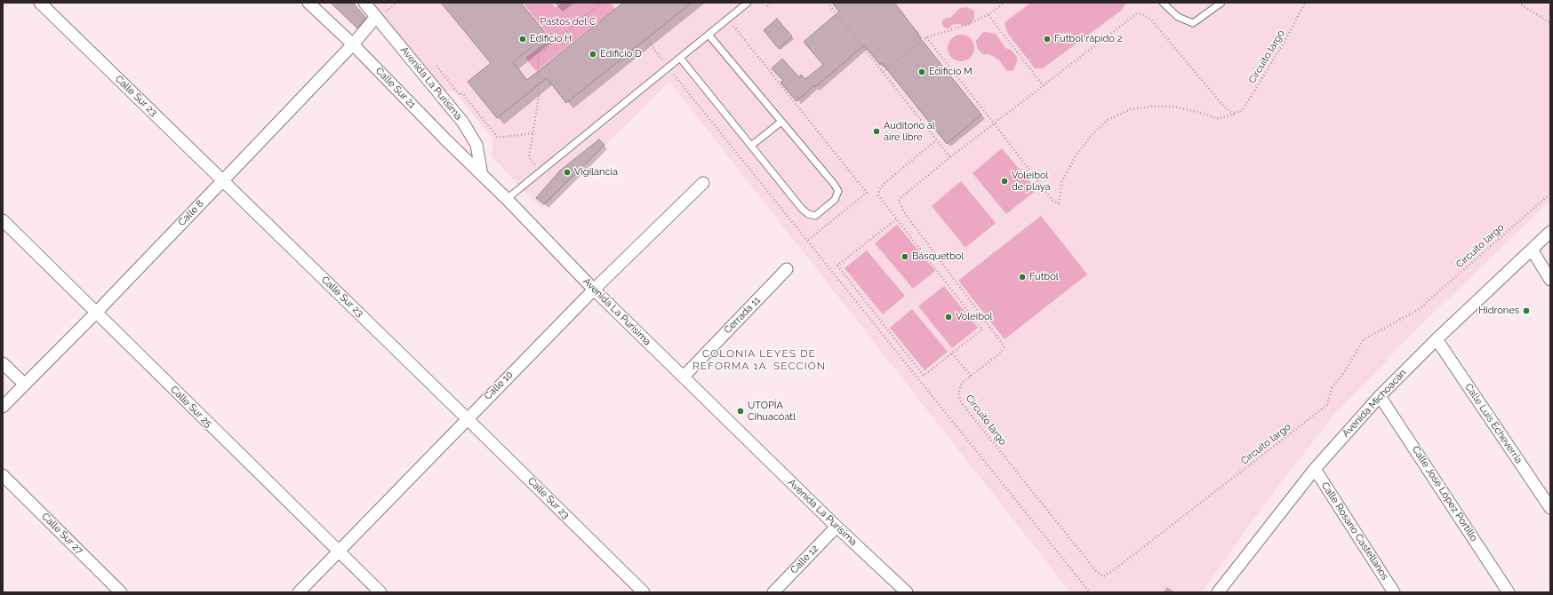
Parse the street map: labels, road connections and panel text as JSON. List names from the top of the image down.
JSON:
{
  "streets": {
    "street": [
      "Avenida La Purísima",
      "Calle Sur 21",
      "Calle Sur 23",
      "Calle 8",
      "Cerrada 11",
      "Calle 10",
      "Avenida Michoacán",
      "Calle Sur 25",
      "Calle Luis Echeverría",
      "Calle José López Portillo",
      "Calle Rosario Castellanos",
      "Calle Sur 27",
      "Calle 12"
    ],
    "path": ["Circuito largo"]
  },
  "crossings": [
    ["Avenida La Purísima", "Calle Sur 21"],
    ["Avenida La Purísima", "Calle 8"],
    ["Avenida La Purísima", "Cerrada 11"],
    ["Avenida La Purísima", "Calle 10"],
    ["Avenida La Purísima", "Calle 12"],
    ["Calle Sur 21", "Calle 8"],
    ["Calle Sur 23", "Calle 8"],
    ["Calle Sur 23", "Calle 10"],
    ["Calle 8", "Calle Sur 25"],
    ["Calle 10", "Calle Sur 25"],
    ["Avenida Michoacán", "Calle Luis Echeverría"],
    ["Avenida Michoacán", "Calle José López Portillo"],
    ["Avenida Michoacán", "Calle Rosario Castellanos"]
  ],
  "districts": ["COLONIA LEYES DE REFORMA 1A. SECCIÓN"],
  "parks": ["Pastos del C"],
  "places": [
    "Edificio H",
    "Fútbol rápido 2",
    "Edificio D",
    "Edificio M",
    "Auditorio al aire libre",
    "Vigilancia",
    "Voleibol de playa",
    "Básquetbol",
    "Futbol",
    "Hidrones",
    "Voleibol",
    "UTOPÍA Cihuacóatl"
  ]
}
